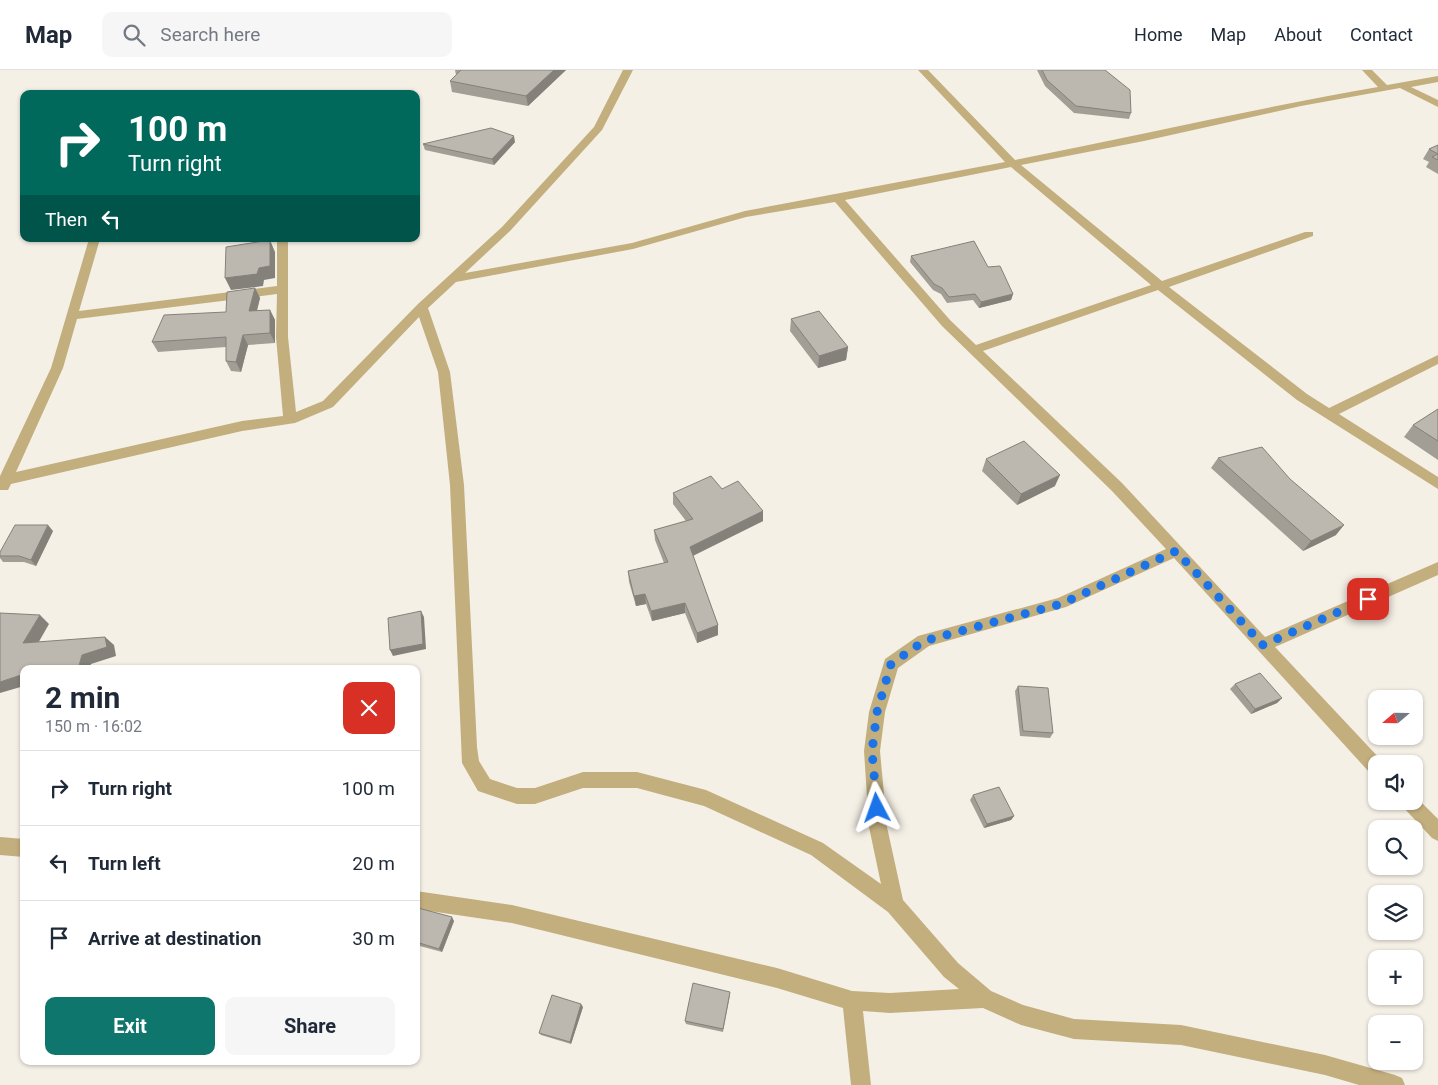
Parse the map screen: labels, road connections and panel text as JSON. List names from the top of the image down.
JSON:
{
  "north": "left",
  "page": {
    "header": "Map",
    "search": "Search here",
    "nav": [
      "Home",
      "Map",
      "About",
      "Contact"
    ],
    "turn": ["100 m", "Turn right"],
    "then": "Then",
    "heading": ["2 min", "150 m · 16:02"],
    "map_buttons": ["+", "−"],
    "list": [
      {
        "name": "Turn right",
        "value": "100 m"
      },
      {
        "name": "Turn left",
        "value": "20 m"
      },
      {
        "name": "Arrive at destination",
        "value": "30 m"
      }
    ],
    "buttons": ["Exit", "Share"]
  }
}
